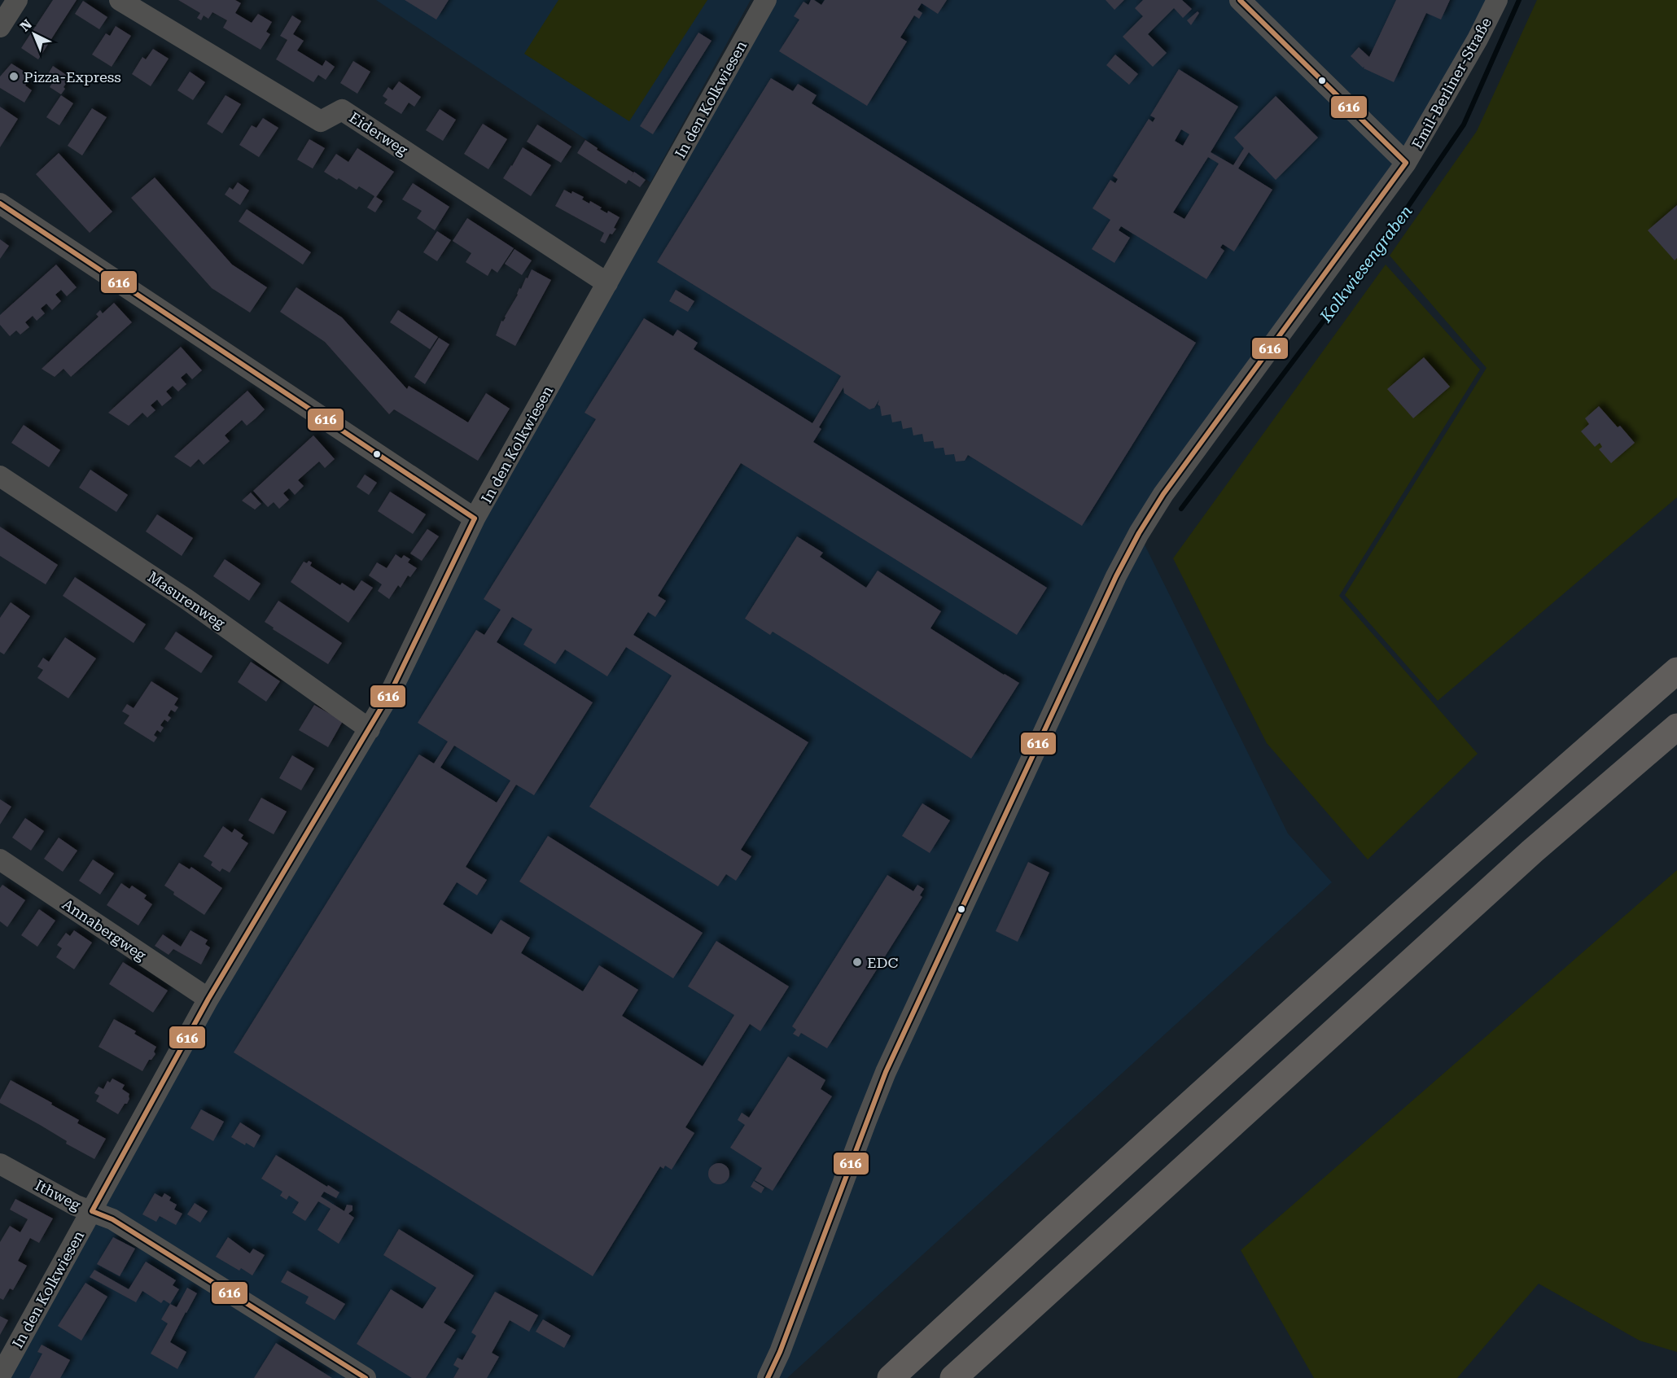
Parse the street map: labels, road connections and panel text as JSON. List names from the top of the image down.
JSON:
{
  "streets": {
    "street": [
      "Emil-Berliner-Straße",
      "In den Kolkwiesen",
      "Eiderweg",
      "Masurenweg",
      "Annabergweg",
      "Ithweg"
    ]
  },
  "crossings": [
    ["In den Kolkwiesen", "Eiderweg"],
    ["In den Kolkwiesen", "Masurenweg"],
    ["In den Kolkwiesen", "Annabergweg"],
    ["In den Kolkwiesen", "Ithweg"]
  ],
  "water": ["Kolkwiesengraben"],
  "places": ["Pizza-Express", "EDC"],
  "lines": ["transit line 616"],
  "north": "top left"
}
